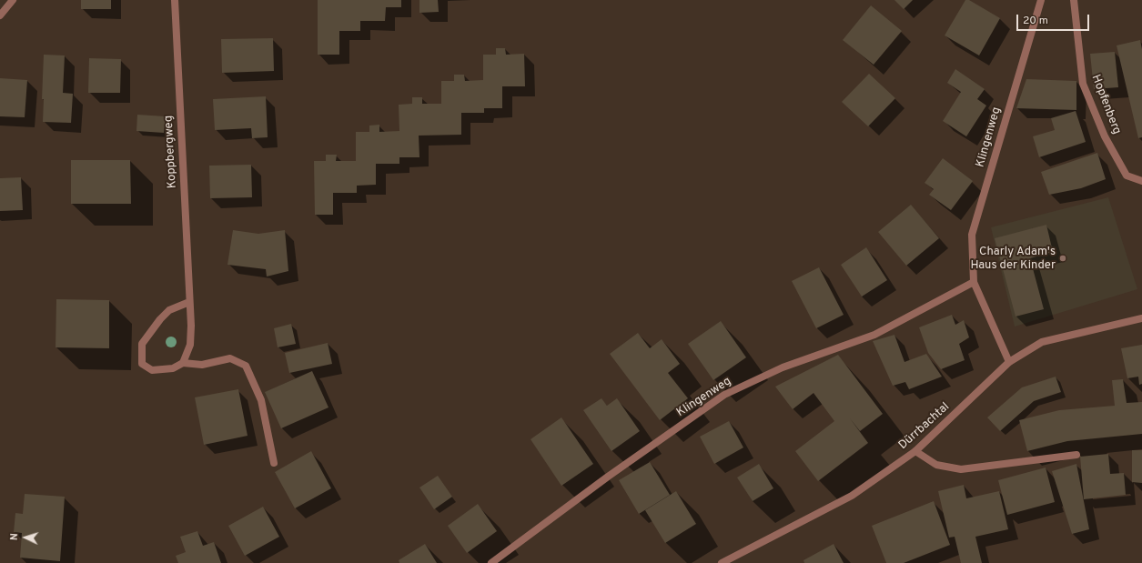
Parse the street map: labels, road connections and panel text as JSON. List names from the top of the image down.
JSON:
{
  "streets": {
    "street": [
      "Hopfenberg",
      "Klingenweg",
      "Koppbergweg",
      "Dürrbachtal"
    ]
  },
  "crossings": [
    ["Klingenweg", "Dürrbachtal"]
  ],
  "places": ["Charly Adam's Haus der Kinder"],
  "scale_bar": "20 m",
  "north": "left"
}
